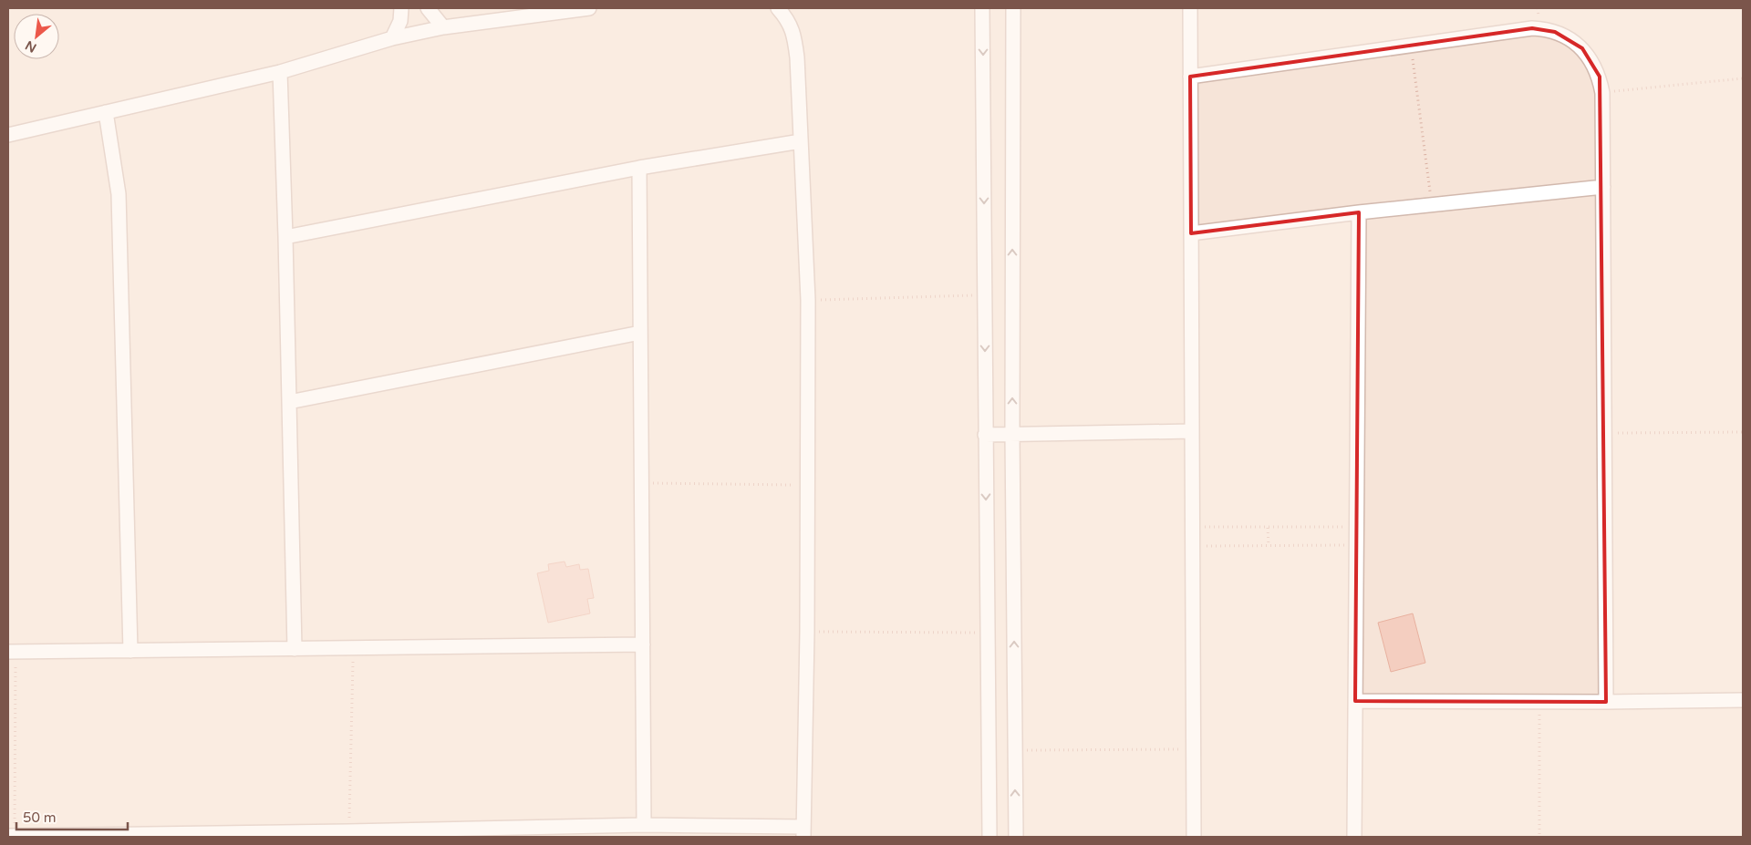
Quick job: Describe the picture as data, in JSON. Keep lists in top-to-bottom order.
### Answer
{
  "scale_bar": "50 m",
  "north": "bottom left"
}
